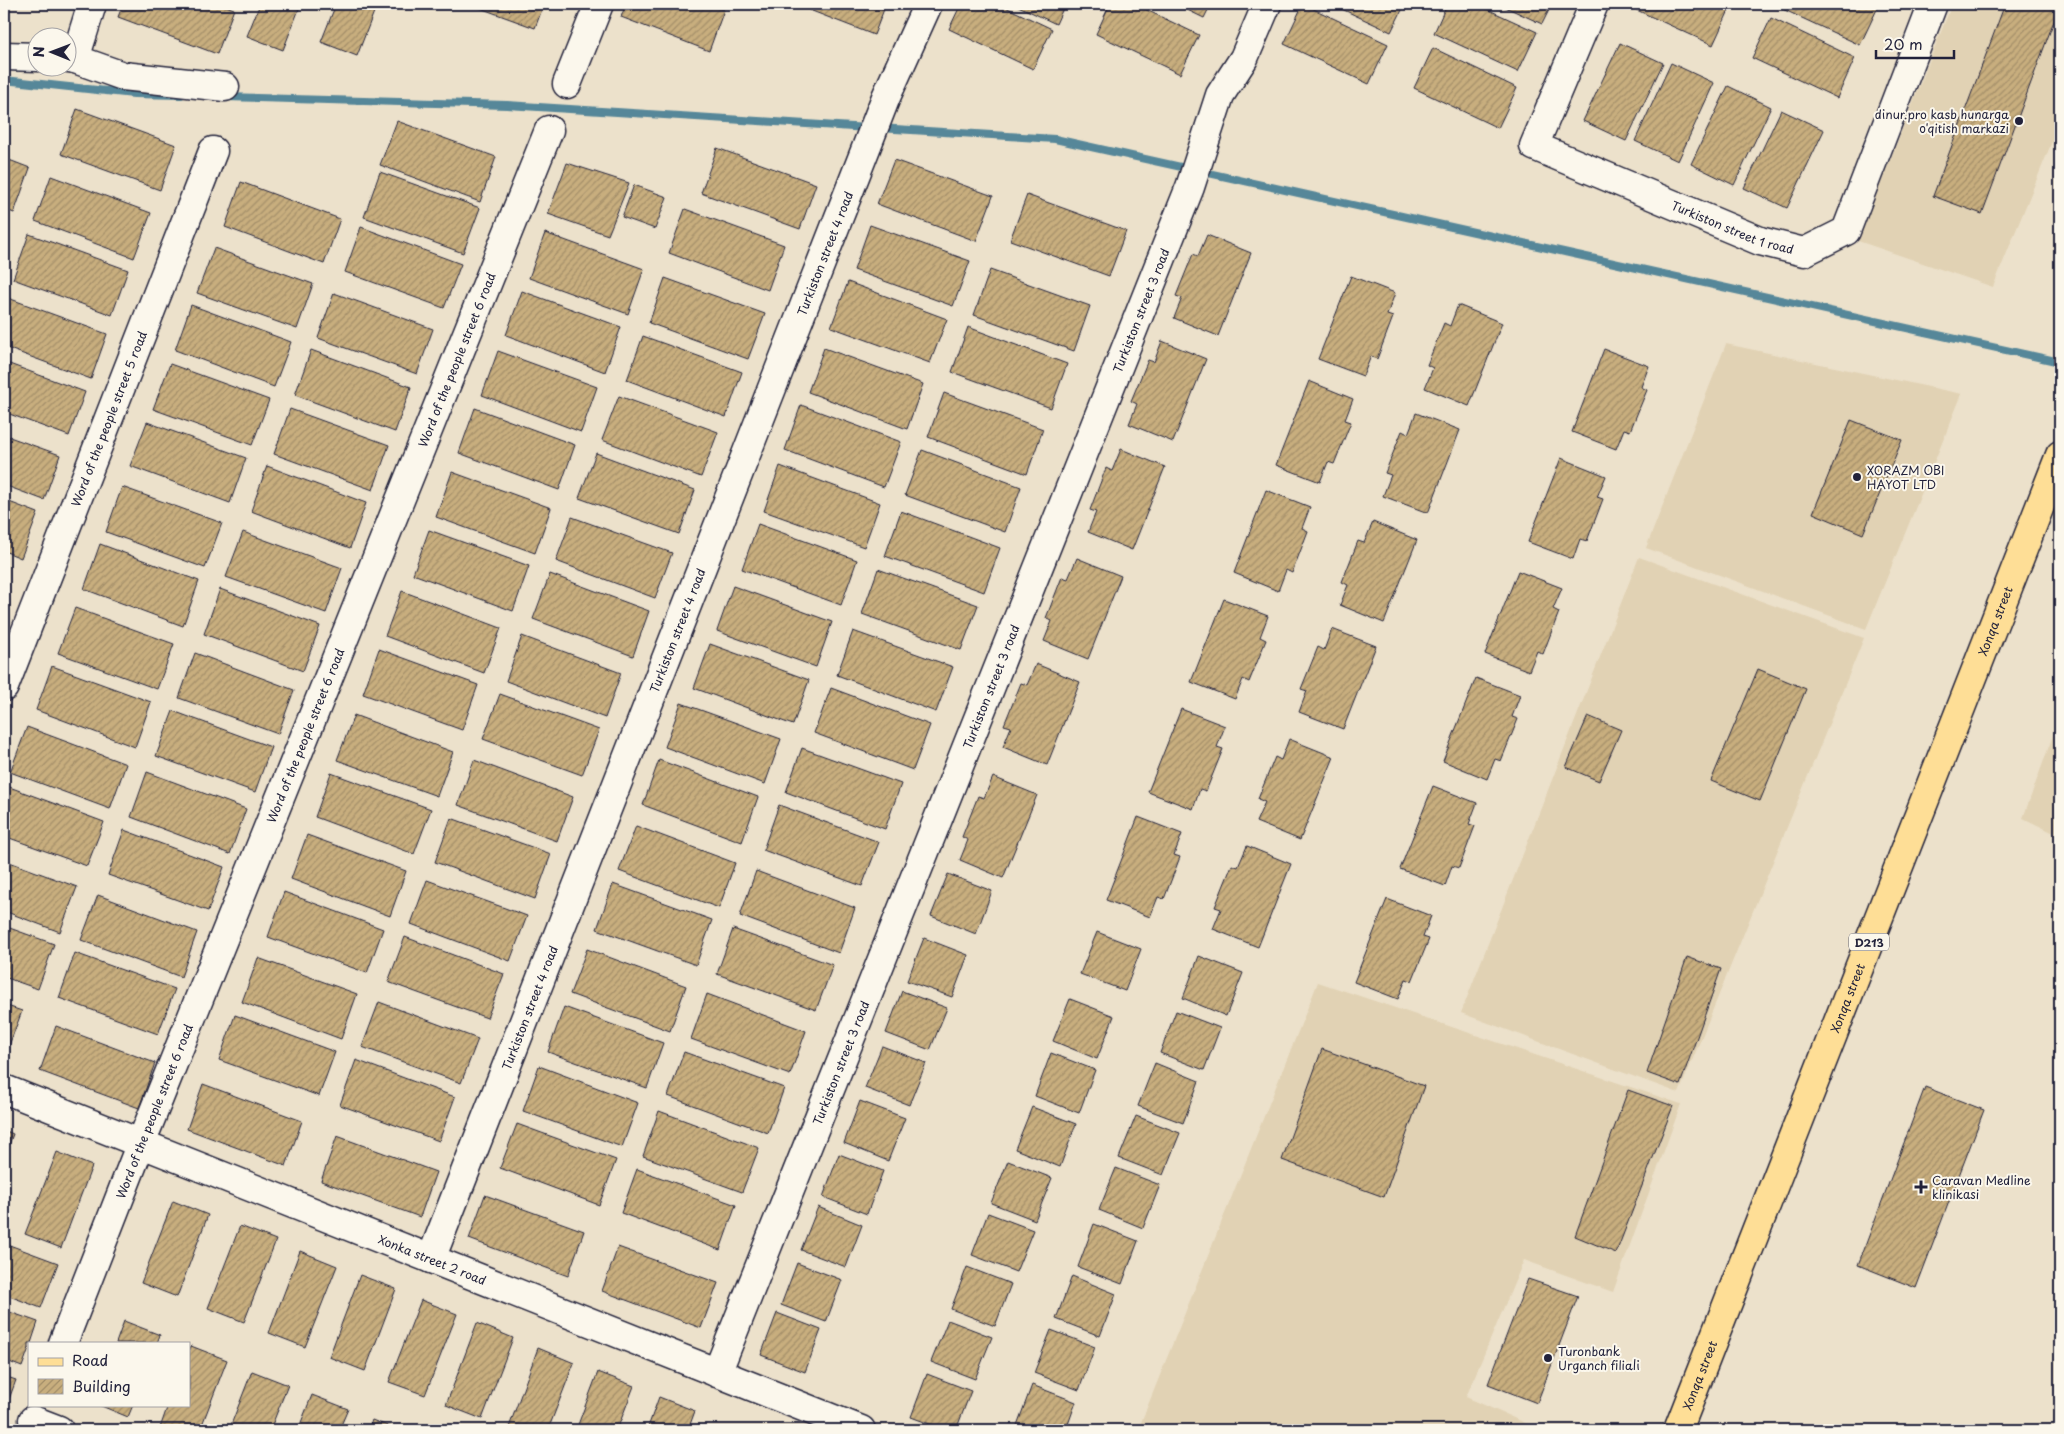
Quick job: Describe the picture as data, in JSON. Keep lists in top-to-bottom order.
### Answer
{
  "streets": {
    "main road": ["Xonqa street", "D213"],
    "street": [
      "Turkiston street 1 road",
      "Turkiston street 4 road",
      "Turkiston street 3 road",
      "Word of the people street 6 road",
      "Word of the people street 5 road",
      "Xonka street 2 road"
    ]
  },
  "crossings": [
    ["Turkiston street 4 road", "Xonka street 2 road"],
    ["Turkiston street 3 road", "Xonka street 2 road"],
    ["Word of the people street 6 road", "Xonka street 2 road"]
  ],
  "places": {
    "other": ["dinur.pro kasb hunarga o'qitish markazi", "XORAZM OBI HAYOT LTD", "Turonbank Urganch filiali"],
    "health": ["Caravan Medline klinikasi"]
  },
  "legend": ["Road", "Building"],
  "scale_bar": "20 m",
  "north": "left"
}
